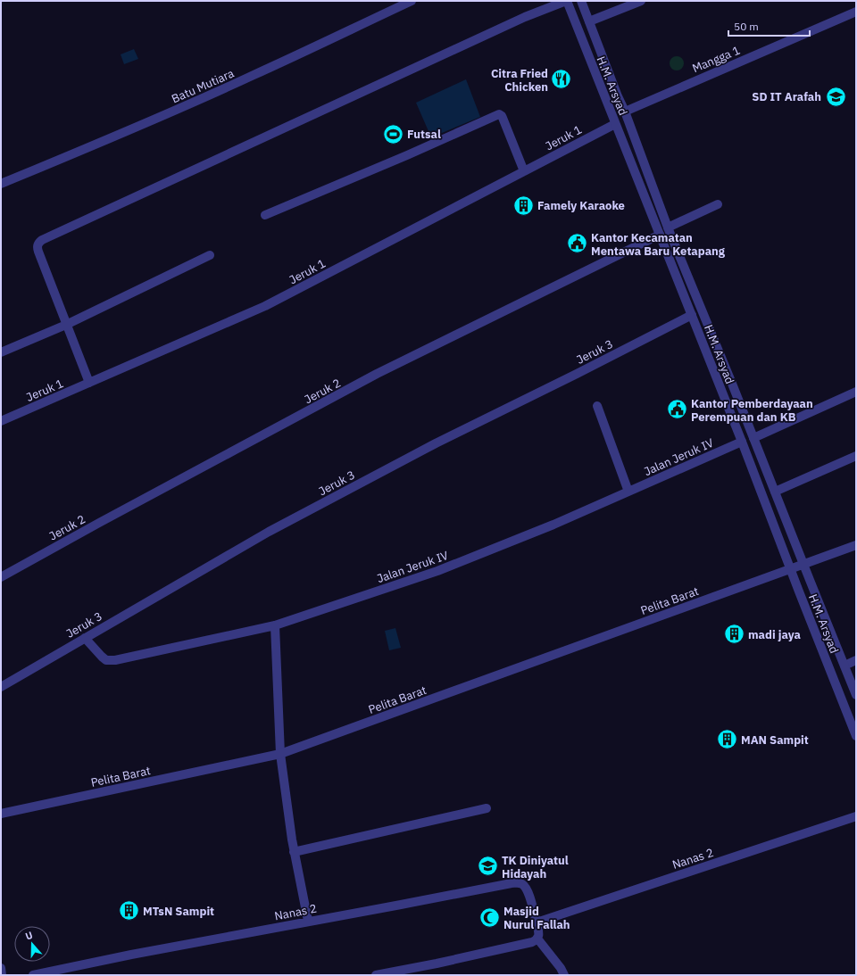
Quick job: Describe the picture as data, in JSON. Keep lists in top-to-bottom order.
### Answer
{
  "streets": {
    "street": [
      "Mangga 1",
      "Batu Mutiara",
      "H.M. Arsyad",
      "Jeruk 1",
      "Jeruk 3",
      "Jeruk 2",
      "Jalan Jeruk IV",
      "Pelita Barat",
      "Nanas 2"
    ]
  },
  "crossings": [
    ["Mangga 1", "H.M. Arsyad"],
    ["H.M. Arsyad", "Jeruk 1"],
    ["H.M. Arsyad", "Jeruk 3"],
    ["H.M. Arsyad", "Jeruk 2"],
    ["H.M. Arsyad", "Jalan Jeruk IV"],
    ["H.M. Arsyad", "Pelita Barat"],
    ["Jeruk 3", "Jalan Jeruk IV"]
  ],
  "places": {
    "restaurant": ["Citra Fried Chicken"],
    "school or university": ["SD IT Arafah", "TK Diniyatul Hidayah"],
    "sports": ["Futsal"],
    "building": [
      "Famely Karaoke",
      "madi jaya",
      "MAN Sampit",
      "MTsN Sampit"
    ],
    "public building": ["Kantor Kecamatan Mentawa Baru Ketapang", "Kantor Pemberdayaan Perempuan dan KB"],
    "mosque": ["Masjid Nurul Fallah"]
  },
  "scale_bar": "50 m",
  "north": "top"
}
